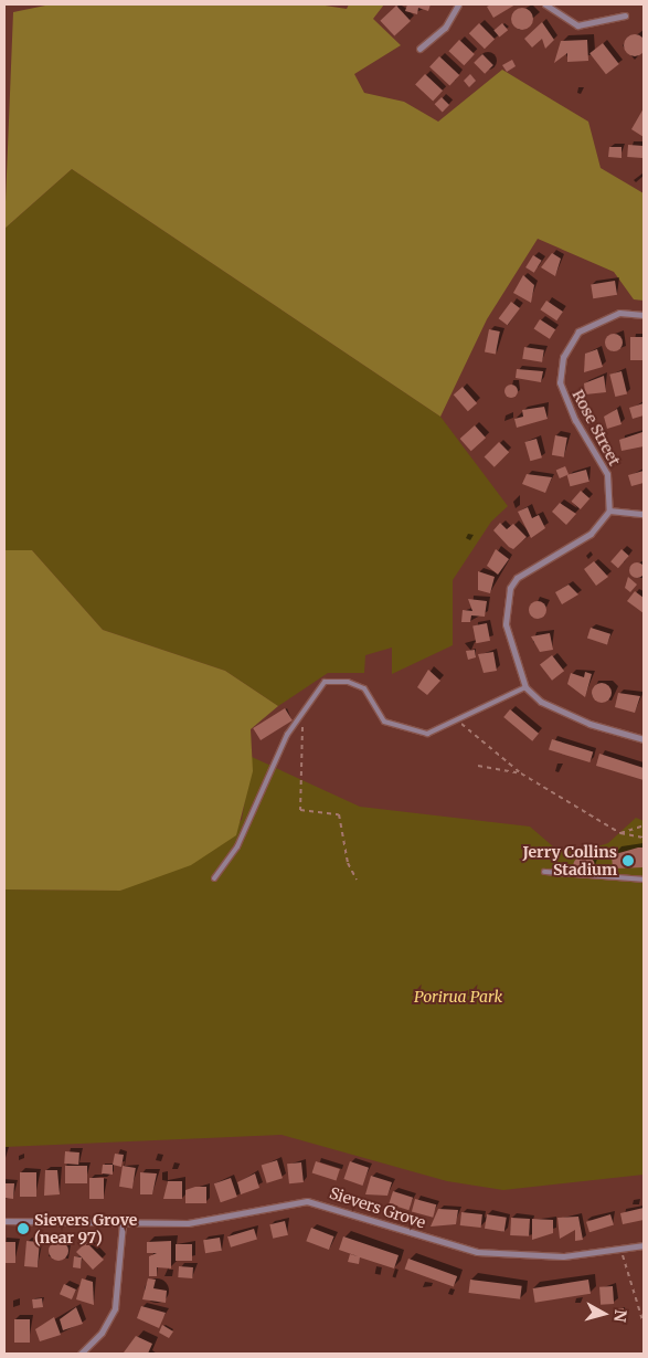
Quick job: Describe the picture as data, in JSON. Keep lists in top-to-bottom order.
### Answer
{
  "streets": {
    "street": ["Rose Street", "Sievers Grove"]
  },
  "parks": ["Porirua Park"],
  "places": ["Jerry Collins Stadium", "Sievers Grove (near 97)"],
  "north": "right"
}
